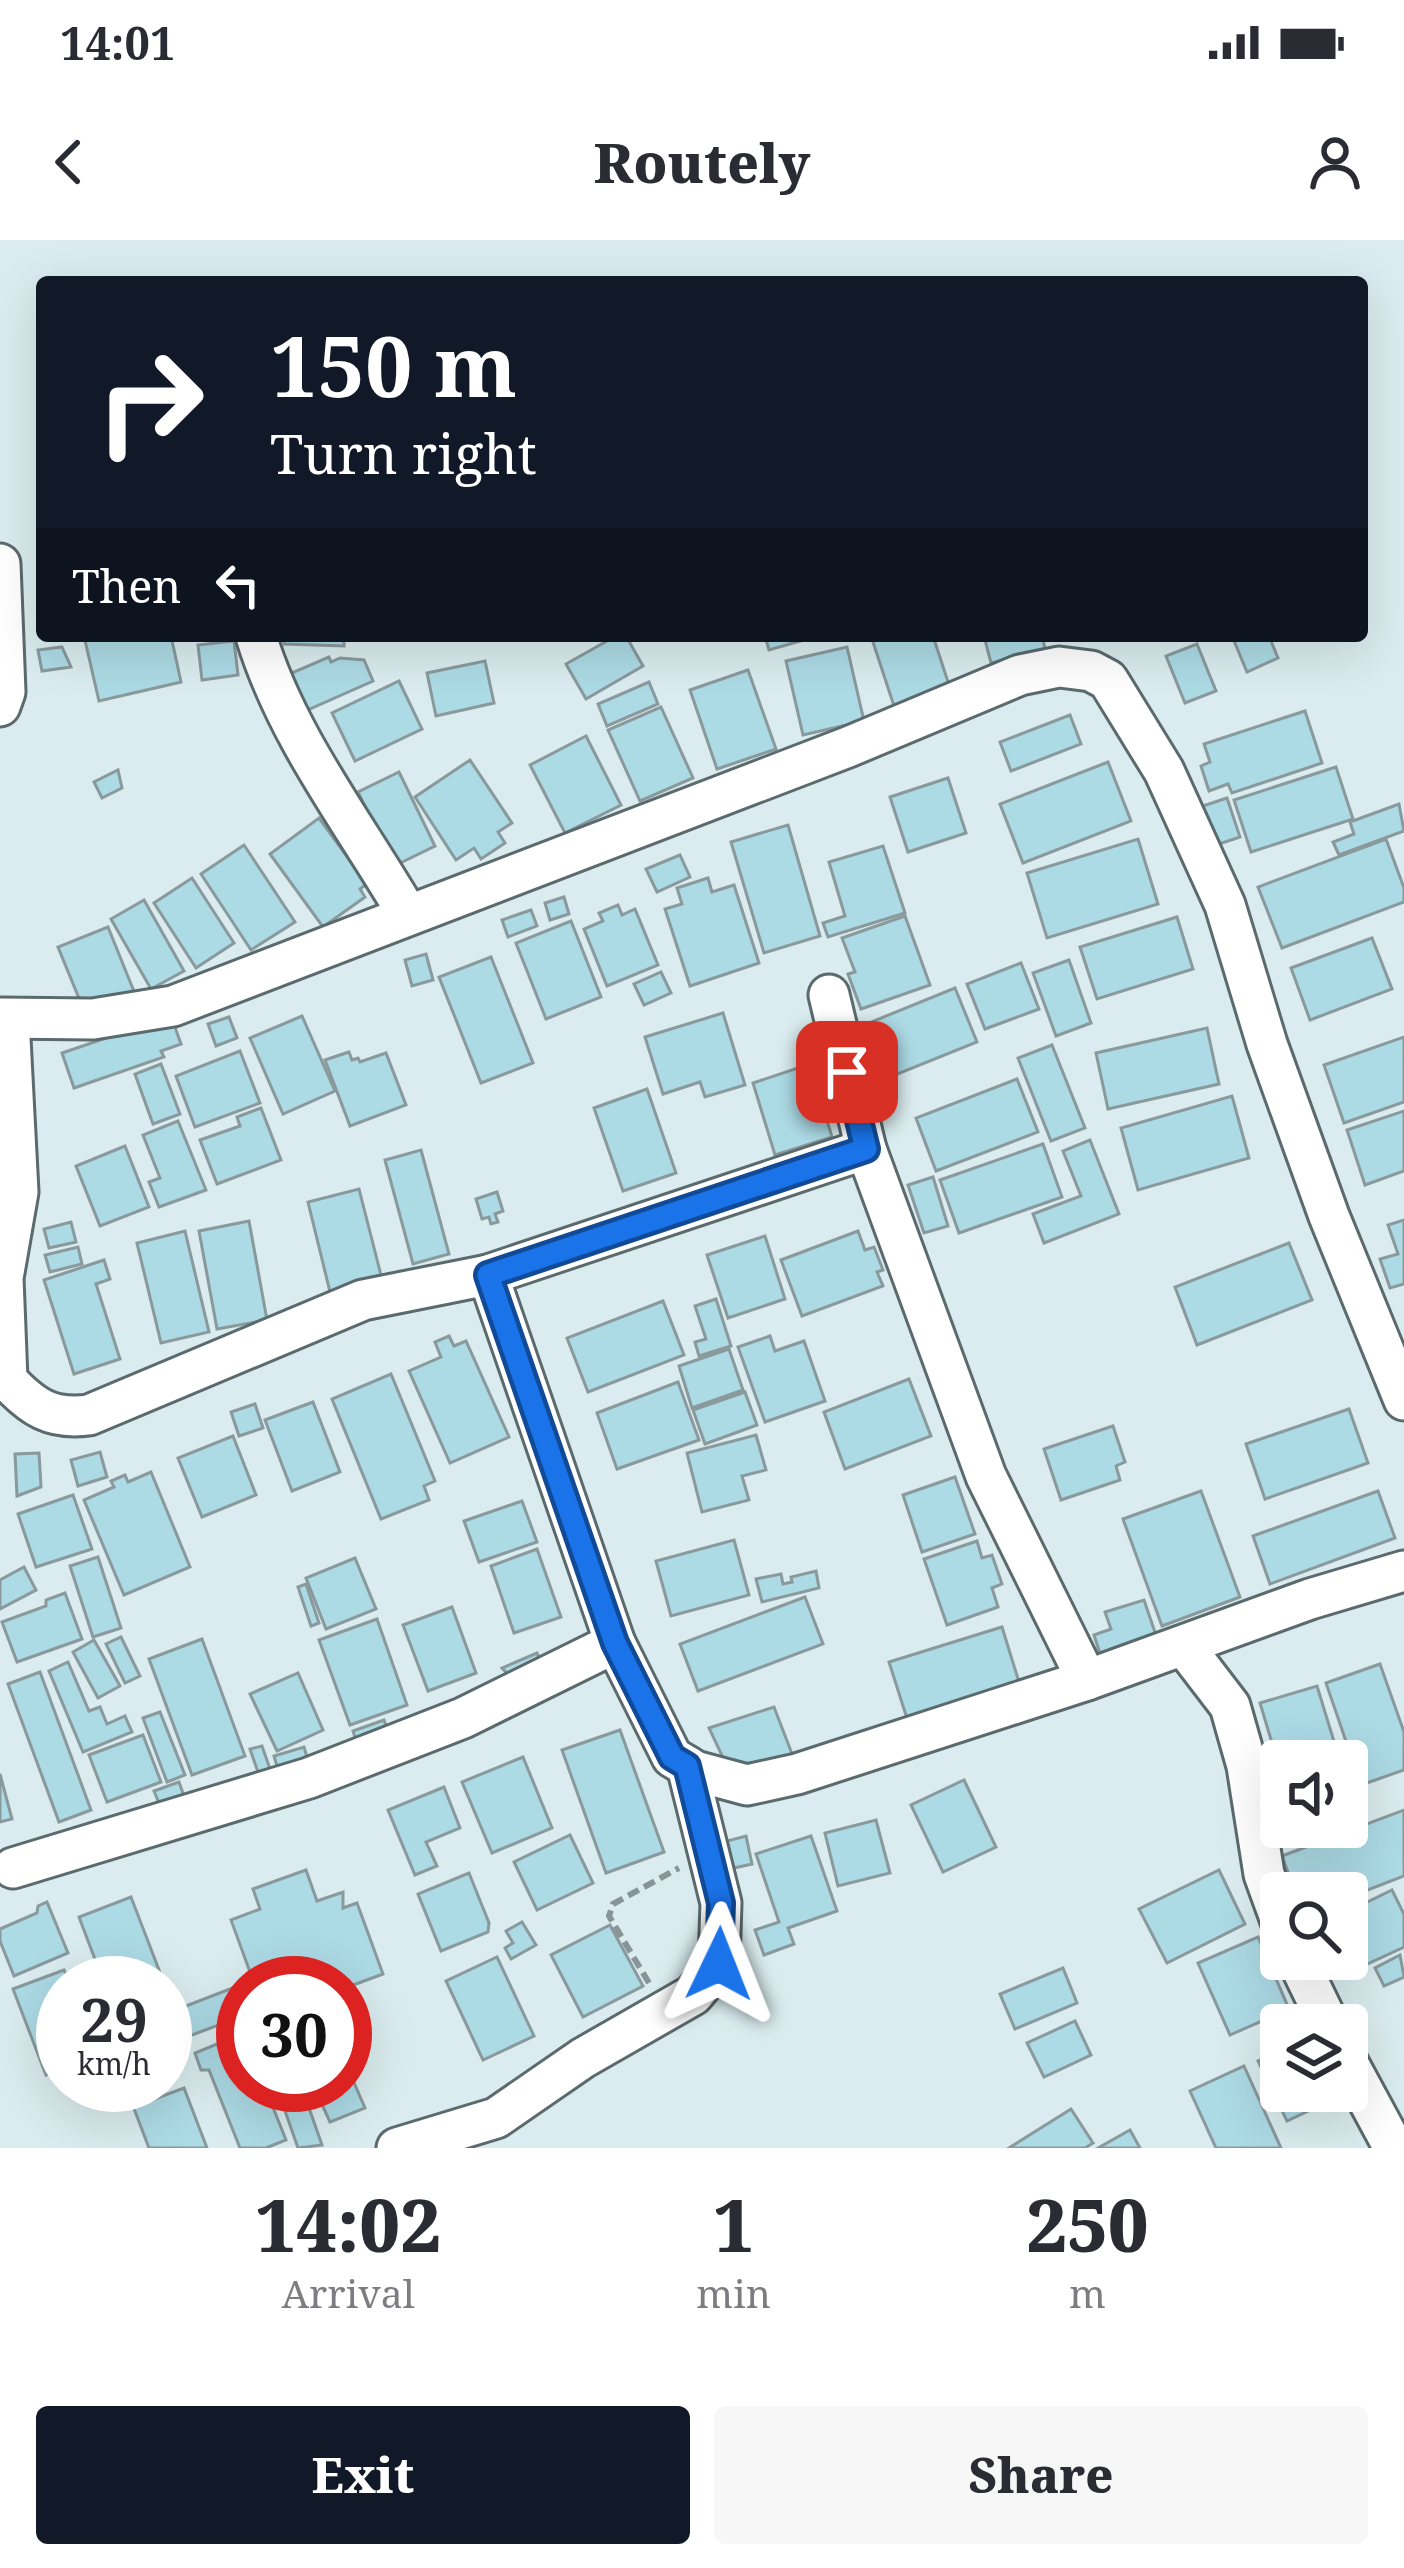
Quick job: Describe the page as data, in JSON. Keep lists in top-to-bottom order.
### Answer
{
  "page": {
    "status": "14:01",
    "header": "Routely",
    "turn": ["150 m", "Turn right"],
    "then": "Then",
    "speed": "29 km/h",
    "limit": "30",
    "eta": [
      "14:02",
      "Arrival",
      "1",
      "min",
      "250",
      "m"
    ],
    "buttons": ["Exit", "Share"]
  }
}
